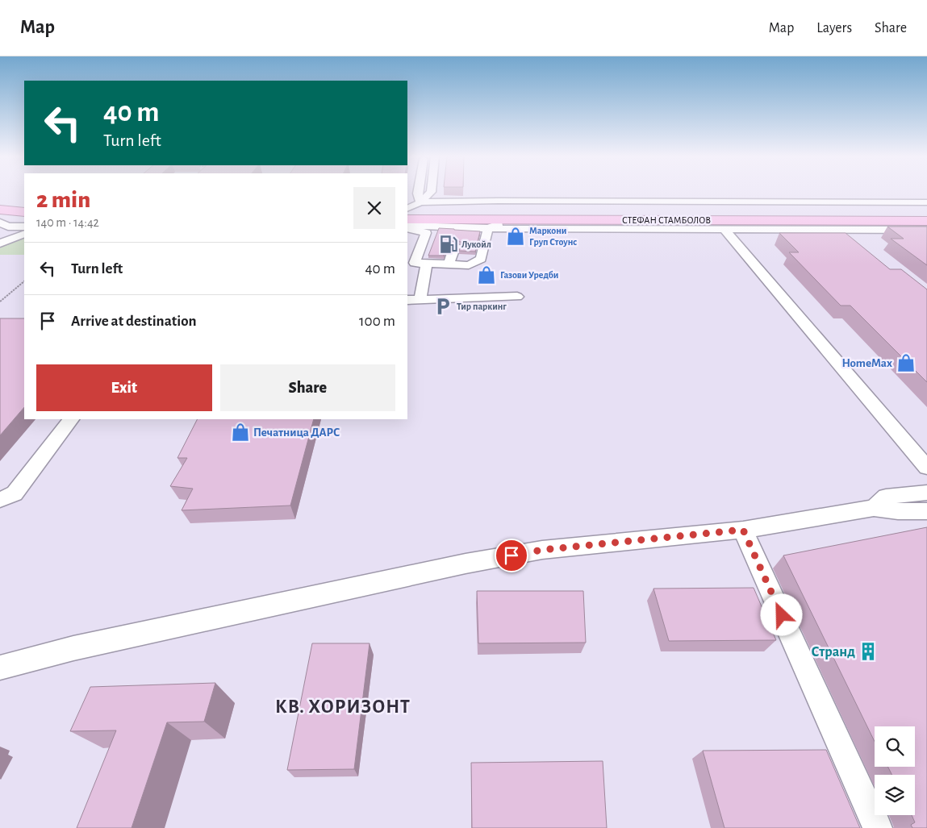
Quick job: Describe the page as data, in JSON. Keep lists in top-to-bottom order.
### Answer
{
  "streets": {
    "highway": ["СТЕФАН СТАМБОЛОВ"]
  },
  "districts": ["КВ. ХОРИЗОНТ"],
  "places": {
    "shop": [
      "Маркони Груп Стоунс",
      "Газови Уредби",
      "HomeMax",
      "Печатница ДАРС"
    ],
    "fuel station": ["Лукойл"],
    "parking": ["Тир паркинг"],
    "building": ["Странд"]
  },
  "page": {
    "header": "Map",
    "nav": ["Map", "Layers", "Share"],
    "turn": ["40 m", "Turn left"],
    "heading": ["2 min", "140 m · 14:42"],
    "list": [
      {
        "name": "Turn left",
        "value": "40 m"
      },
      {
        "name": "Arrive at destination",
        "value": "100 m"
      }
    ],
    "buttons": ["Exit", "Share"]
  }
}
